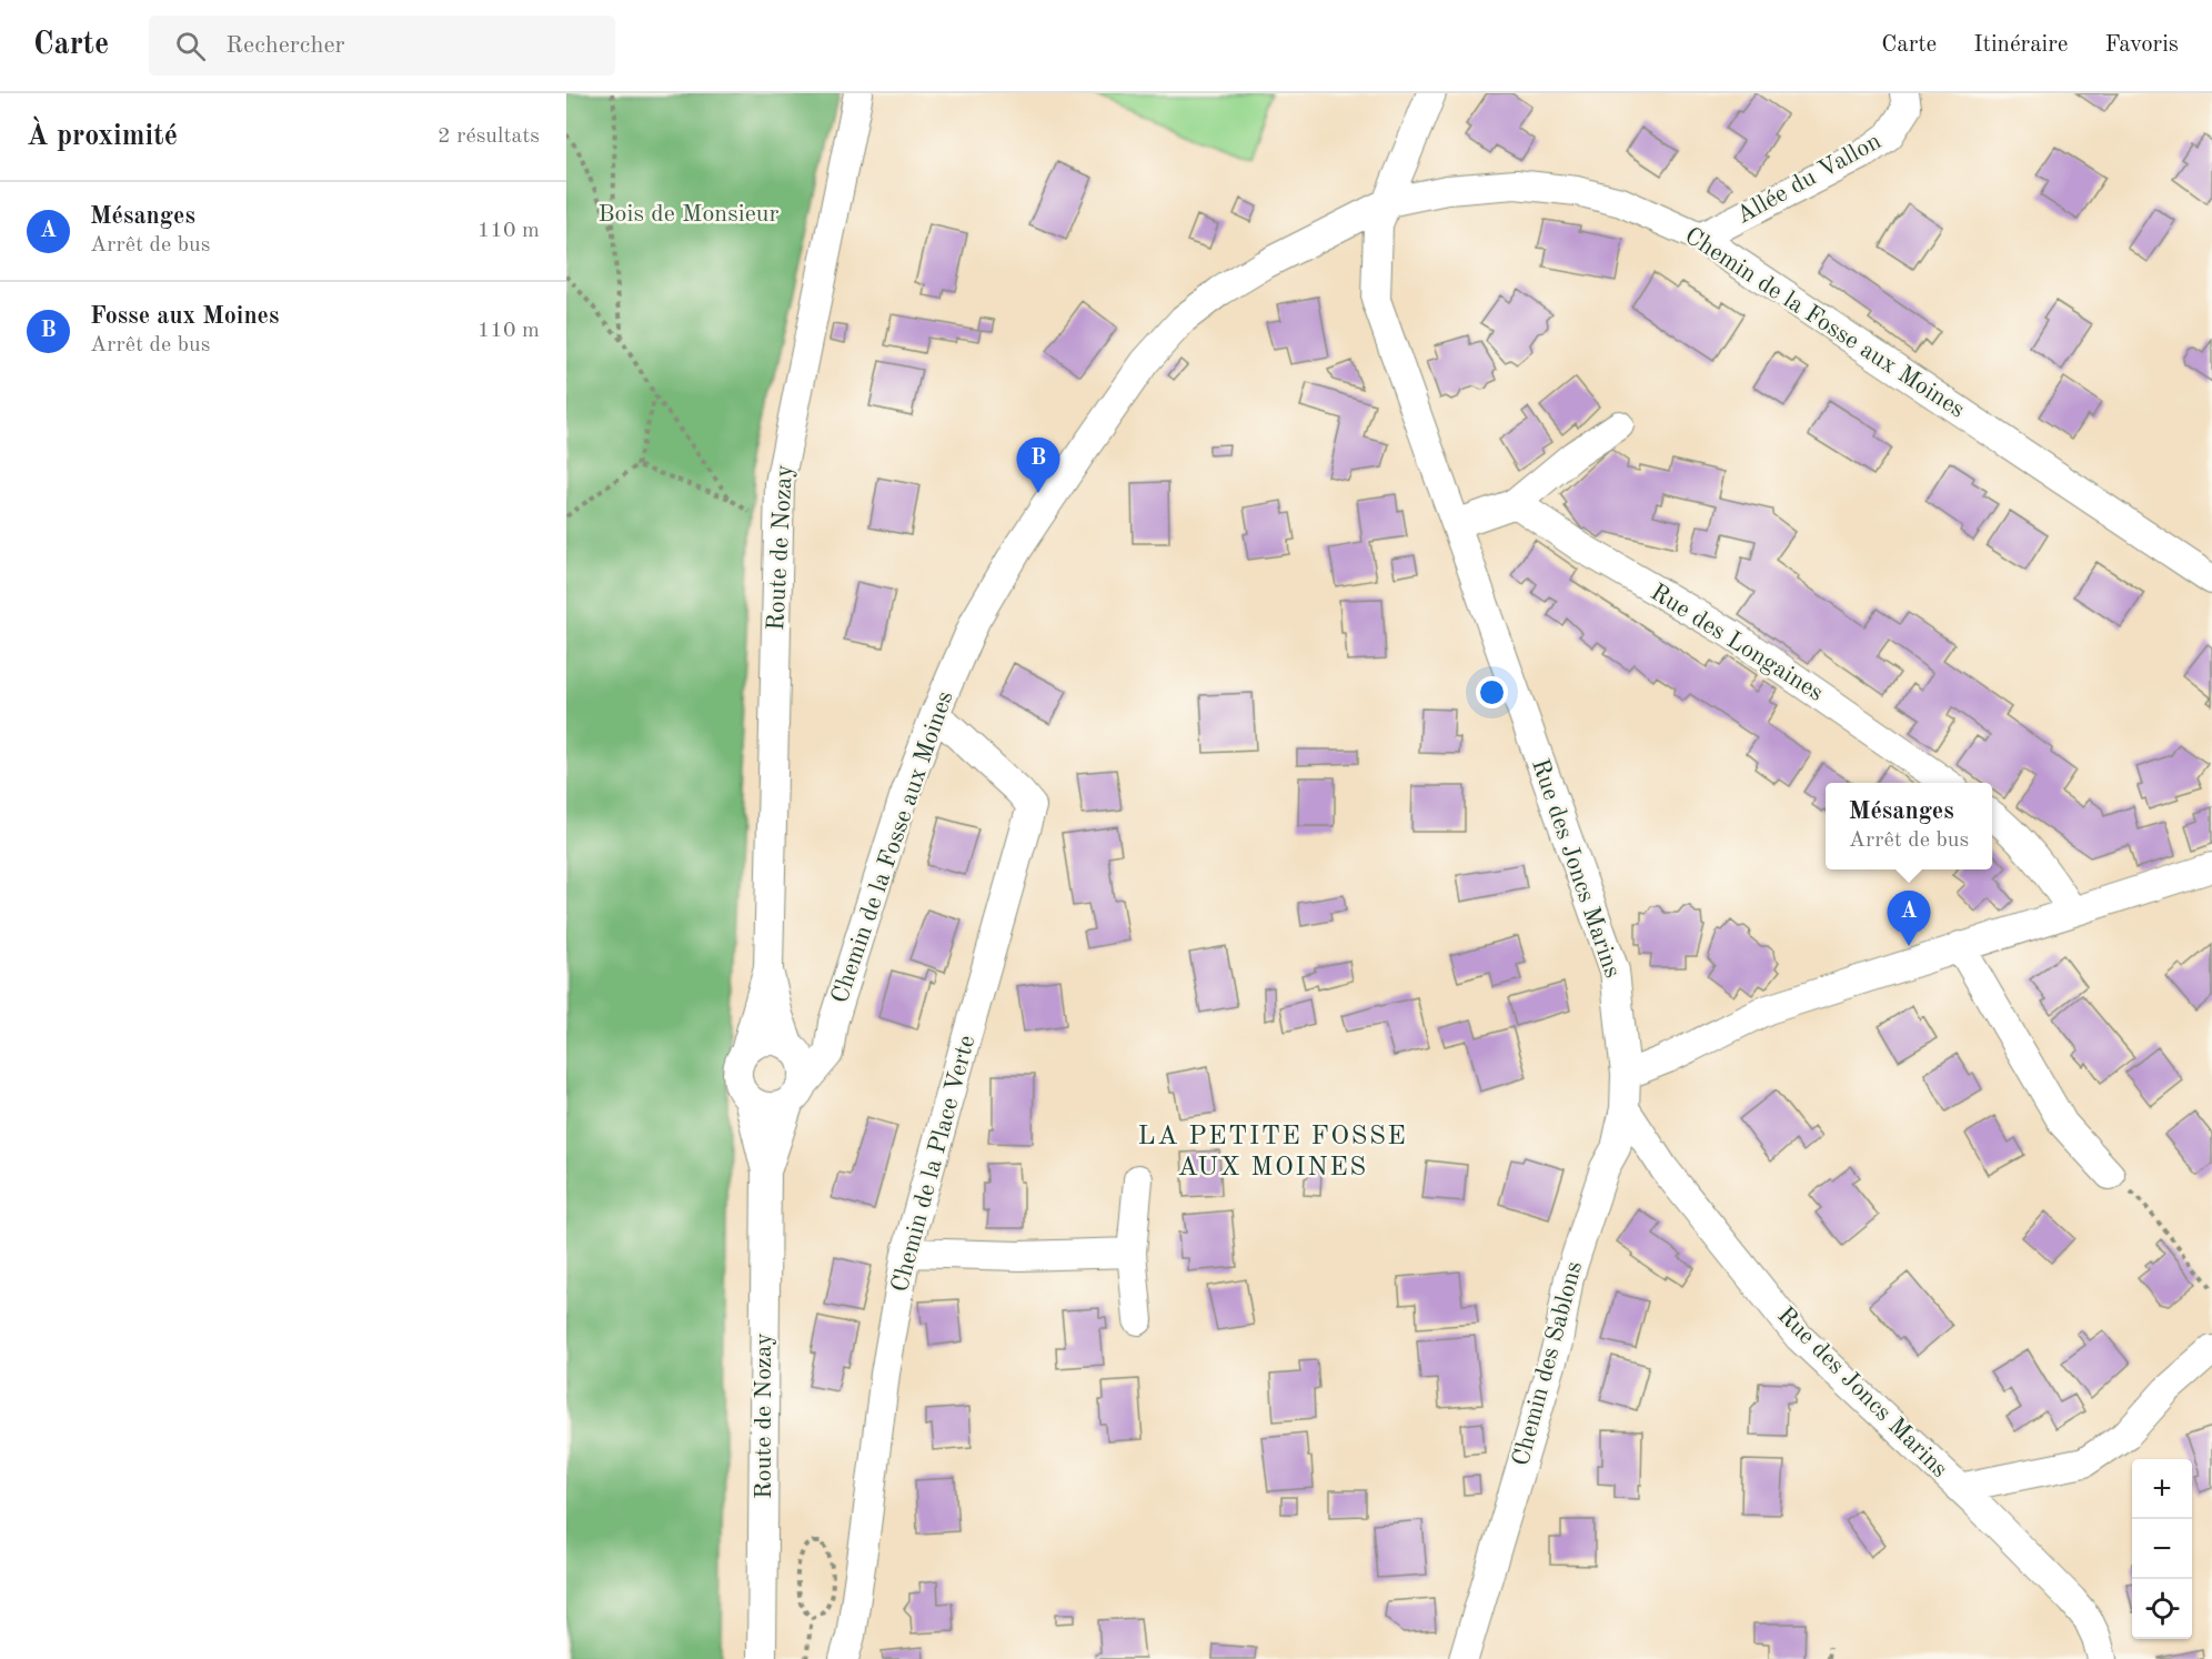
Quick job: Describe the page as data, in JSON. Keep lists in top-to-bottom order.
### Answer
{
  "streets": {
    "street": [
      "Allée du Vallon",
      "Chemin de la Fosse aux Moines",
      "Route de Nozay",
      "Rue des Longaines",
      "Rue des Joncs Marins",
      "Chemin de la Place Verte",
      "Chemin des Sablons"
    ]
  },
  "crossings": [
    ["Allée du Vallon", "Chemin de la Fosse aux Moines"],
    ["Chemin de la Fosse aux Moines", "Route de Nozay"],
    ["Chemin de la Fosse aux Moines", "Rue des Joncs Marins"],
    ["Chemin de la Fosse aux Moines", "Chemin de la Place Verte"],
    ["Rue des Joncs Marins", "Chemin des Sablons"]
  ],
  "districts": ["LA PETITE FOSSE AUX MOINES"],
  "parks": ["Bois de Monsieur"],
  "page": {
    "header": "Carte",
    "search": "Rechercher",
    "nav": ["Carte", "Itinéraire", "Favoris"],
    "heading": ["À proximité", "2 résultats"],
    "list": [
      {
        "mark": "A",
        "name": "Mésanges",
        "note": "Arrêt de bus",
        "value": "110 m"
      },
      {
        "mark": "B",
        "name": "Fosse aux Moines",
        "note": "Arrêt de bus",
        "value": "110 m"
      }
    ],
    "pins": ["B", "A"],
    "popup": ["Mésanges", "Arrêt de bus"],
    "map_buttons": ["+", "−"]
  }
}
